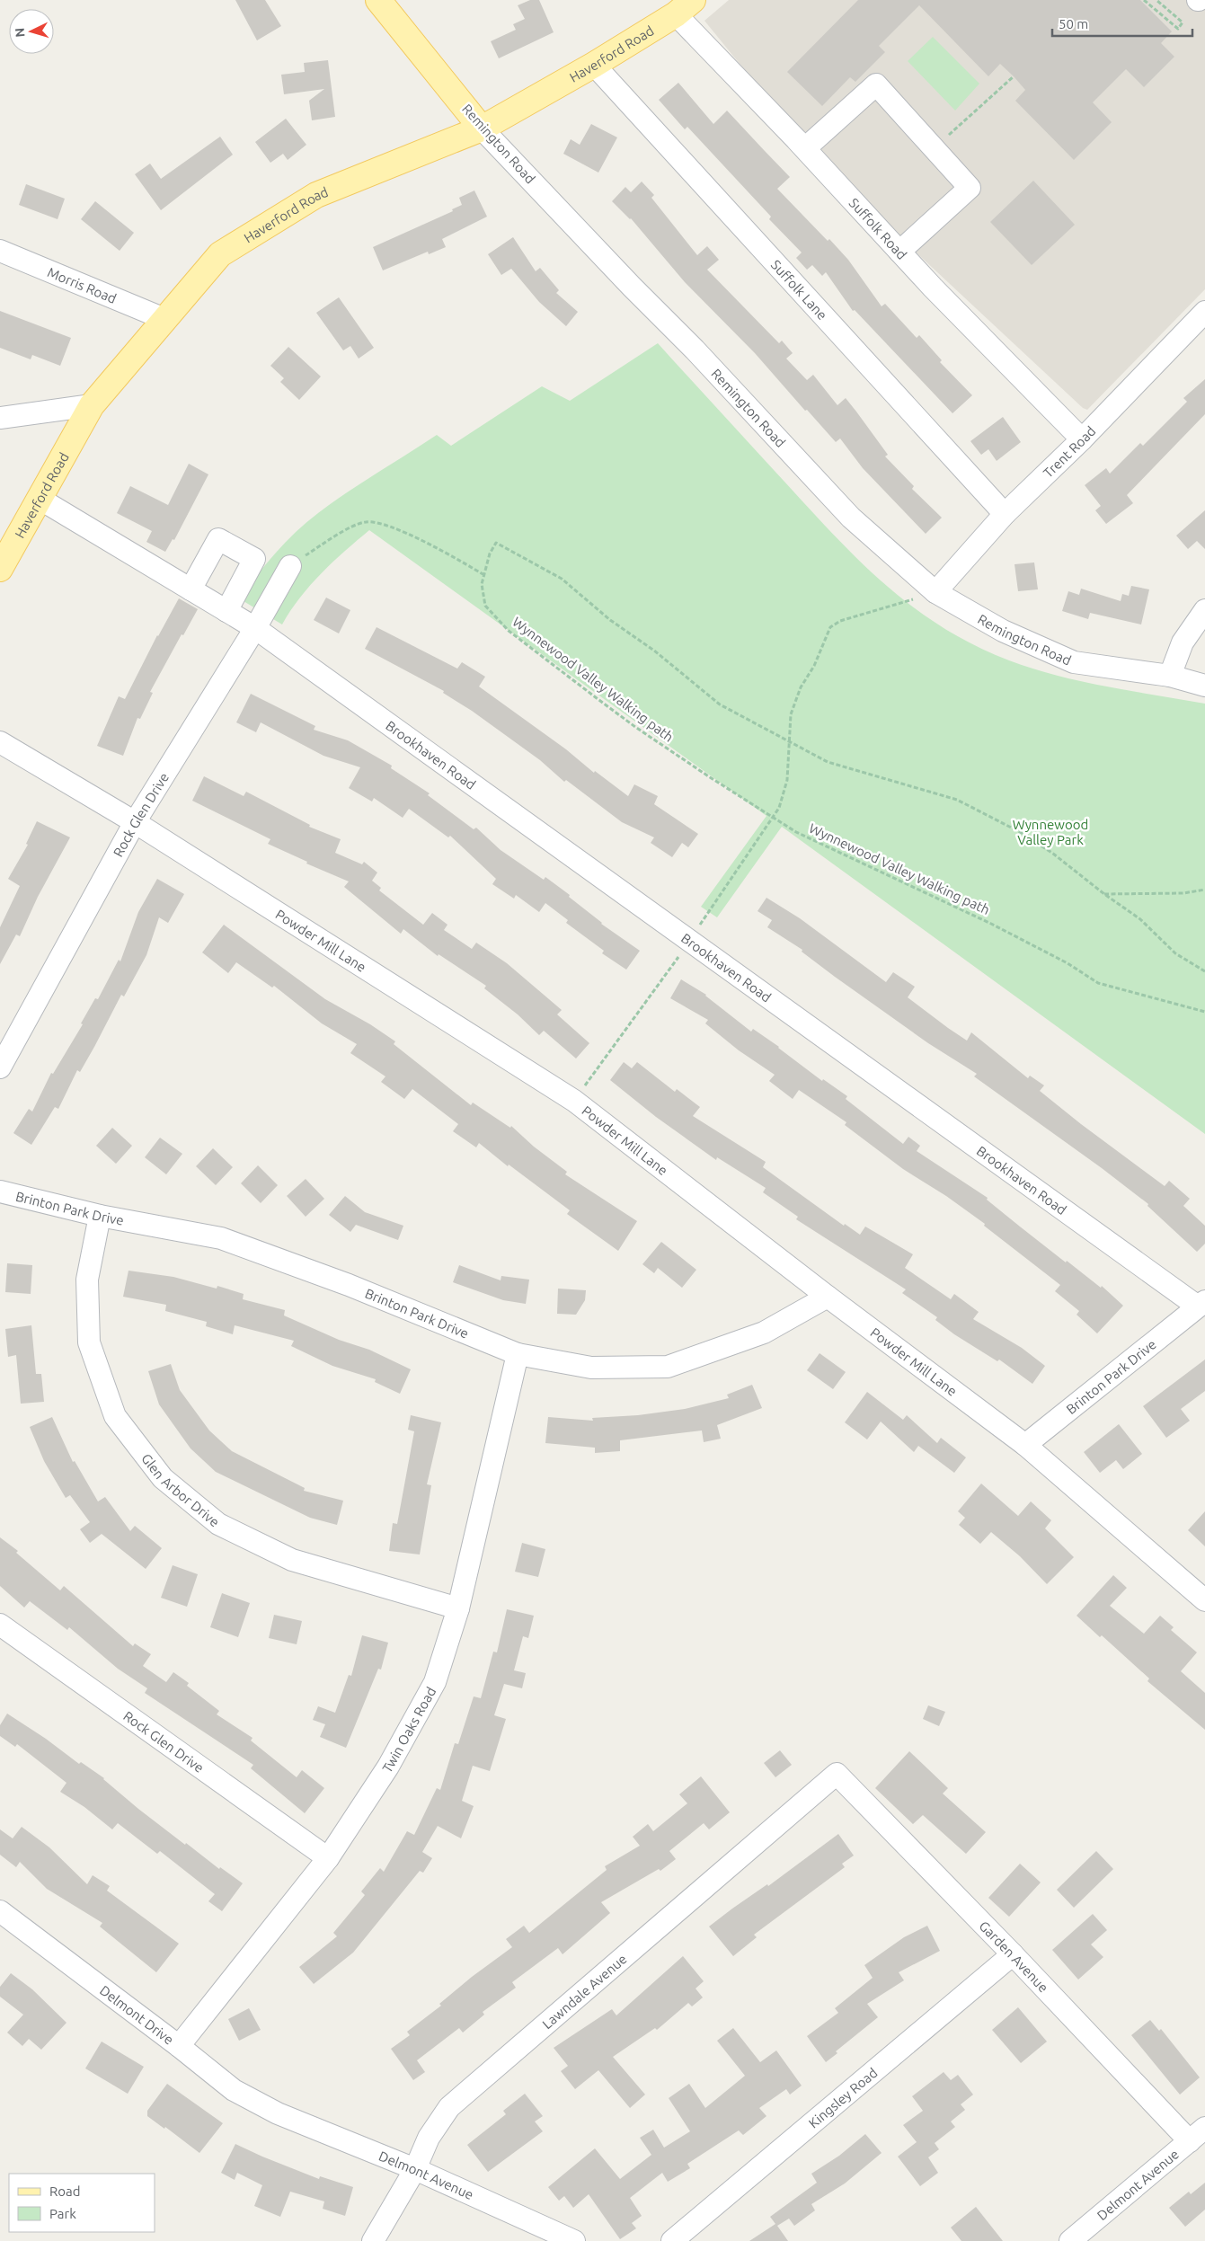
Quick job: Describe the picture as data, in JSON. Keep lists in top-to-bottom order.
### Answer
{
  "streets": {
    "main road": ["Haverford Road", "Remington Road"],
    "street": [
      "Suffolk Road",
      "Morris Road",
      "Suffolk Lane",
      "Trent Road",
      "Brookhaven Road",
      "Rock Glen Drive",
      "Powder Mill Lane",
      "Brinton Park Drive",
      "Glen Arbor Drive",
      "Twin Oaks Road",
      "Garden Avenue",
      "Lawndale Avenue",
      "Delmont Drive",
      "Kingsley Road",
      "Delmont Avenue"
    ],
    "path": ["Wynnewood Valley Walking path"]
  },
  "crossings": [
    ["Haverford Road", "Remington Road"],
    ["Haverford Road", "Suffolk Road"],
    ["Haverford Road", "Morris Road"],
    ["Haverford Road", "Suffolk Lane"],
    ["Haverford Road", "Brookhaven Road"],
    ["Remington Road", "Trent Road"],
    ["Suffolk Road", "Trent Road"],
    ["Suffolk Lane", "Trent Road"],
    ["Brookhaven Road", "Rock Glen Drive"],
    ["Brookhaven Road", "Brinton Park Drive"],
    ["Rock Glen Drive", "Powder Mill Lane"],
    ["Rock Glen Drive", "Twin Oaks Road"],
    ["Powder Mill Lane", "Brinton Park Drive"],
    ["Brinton Park Drive", "Glen Arbor Drive"],
    ["Brinton Park Drive", "Twin Oaks Road"],
    ["Glen Arbor Drive", "Twin Oaks Road"],
    ["Twin Oaks Road", "Delmont Drive"],
    ["Garden Avenue", "Lawndale Avenue"],
    ["Garden Avenue", "Kingsley Road"],
    ["Garden Avenue", "Delmont Avenue"],
    ["Lawndale Avenue", "Delmont Avenue"],
    ["Delmont Drive", "Delmont Avenue"]
  ],
  "parks": ["Wynnewood Valley Park"],
  "legend": ["Road", "Park"],
  "scale_bar": "50 m",
  "north": "left"
}
